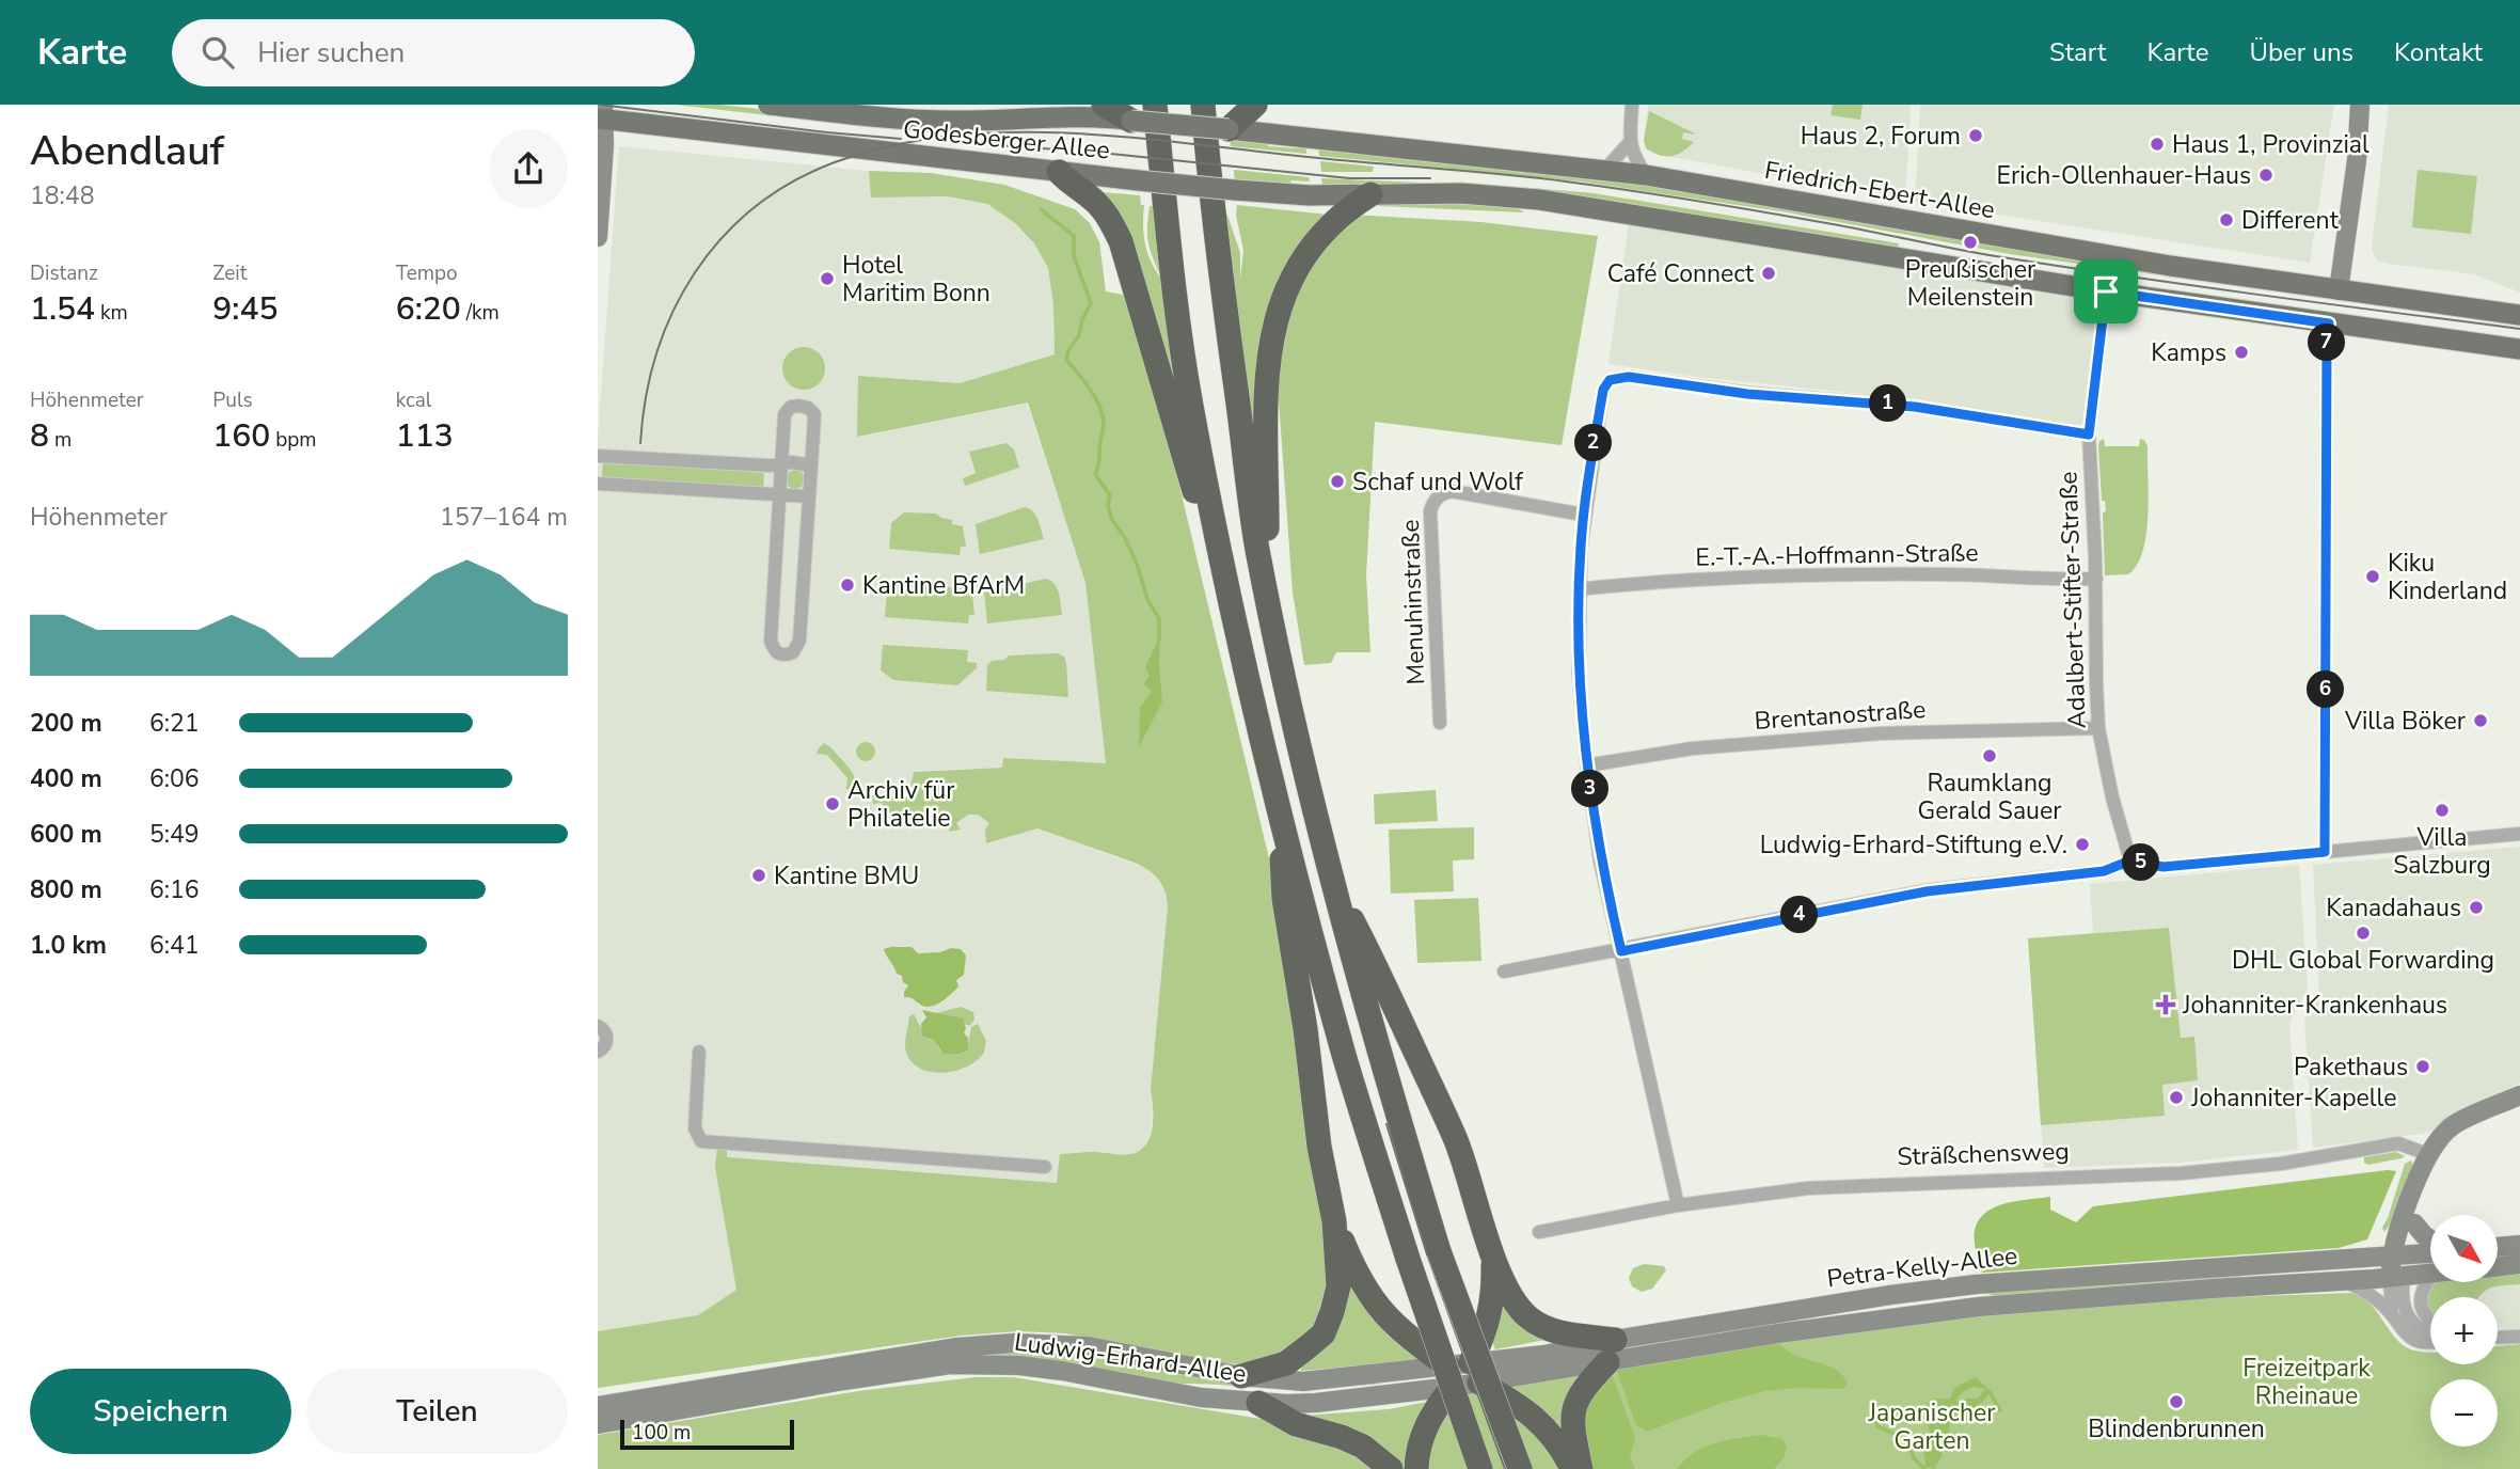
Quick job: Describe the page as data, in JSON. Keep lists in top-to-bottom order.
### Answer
{
  "streets": {
    "main road": [
      "Godesberger Allee",
      "Friedrich-Ebert-Allee",
      "Petra-Kelly-Allee",
      "Ludwig-Erhard-Allee"
    ],
    "street": [
      "E.-T.-A.-Hoffmann-Straße",
      "Adalbert-Stifter-Straße",
      "Menuhinstraße",
      "Brentanostraße",
      "Sträßchensweg"
    ]
  },
  "crossings": [
    ["Godesberger Allee", "Friedrich-Ebert-Allee"],
    ["E.-T.-A.-Hoffmann-Straße", "Adalbert-Stifter-Straße"],
    ["Adalbert-Stifter-Straße", "Brentanostraße"],
    ["Petra-Kelly-Allee", "Ludwig-Erhard-Allee"]
  ],
  "parks": ["Freizeitpark Rheinaue", "Japanischer Garten"],
  "places": {
    "other": [
      "Haus 2, Forum",
      "Haus 1, Provinzial",
      "Erich-Ollenhauer-Haus",
      "Different",
      "Preußischer Meilenstein",
      "Café Connect",
      "Hotel Maritim Bonn",
      "Kamps",
      "Schaf und Wolf",
      "Kiku Kinderland",
      "Kantine BfArM",
      "Villa Böker",
      "Raumklang Gerald Sauer",
      "Archiv für Philatelie",
      "Villa Salzburg",
      "Ludwig-Erhard-Stiftung e.V.",
      "Kantine BMU",
      "Kanadahaus",
      "DHL Global Forwarding",
      "Pakethaus",
      "Johanniter-Kapelle",
      "Blindenbrunnen"
    ],
    "health": ["Johanniter-Krankenhaus"]
  },
  "scale_bar": "100 m",
  "north": "bottom right",
  "page": {
    "header": "Karte",
    "search": "Hier suchen",
    "nav": [
      "Start",
      "Karte",
      "Über uns",
      "Kontakt"
    ],
    "heading": ["Abendlauf", "18:48"],
    "stats": [
      ["Distanz", "1.54 km"],
      ["Zeit", "9:45"],
      ["Tempo", "6:20 /km"],
      ["Höhenmeter", "8 m"],
      ["Puls", "160 bpm"],
      ["kcal", "113"]
    ],
    "pins": [
      "7",
      "1",
      "2",
      "6",
      "3",
      "5",
      "4"
    ],
    "chart": ["Höhenmeter", "157–164 m"],
    "list": [
      {
        "name": "200 m",
        "note": "6:21"
      },
      {
        "name": "400 m",
        "note": "6:06"
      },
      {
        "name": "600 m",
        "note": "5:49"
      },
      {
        "name": "800 m",
        "note": "6:16"
      },
      {
        "name": "1.0 km",
        "note": "6:41"
      }
    ],
    "map_buttons": ["+", "−"],
    "buttons": ["Speichern", "Teilen"],
    "scale": "100 m"
  }
}
